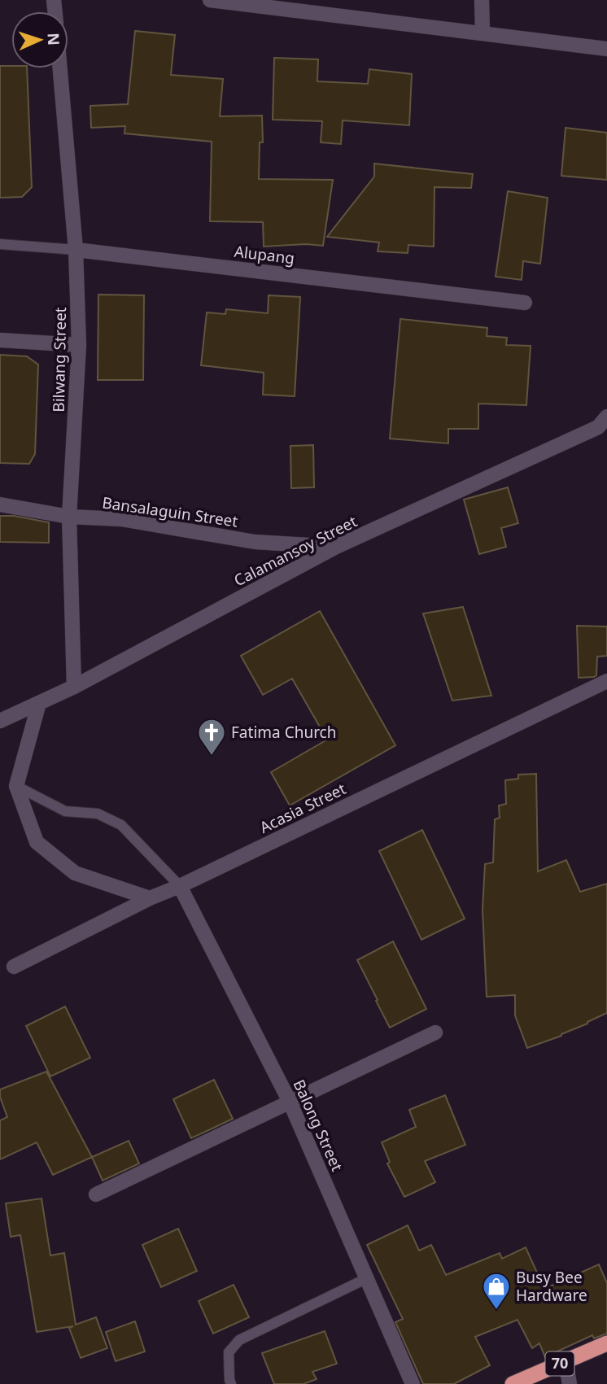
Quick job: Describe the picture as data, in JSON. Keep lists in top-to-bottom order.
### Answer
{
  "streets": {
    "highway": ["70"],
    "street": [
      "Alupang",
      "Bilwang Street",
      "Bansalaguin Street",
      "Calamansoy Street",
      "Acasia Street",
      "Balong Street"
    ]
  },
  "crossings": [
    ["Alupang", "Bilwang Street"],
    ["Bilwang Street", "Bansalaguin Street"],
    ["Bilwang Street", "Calamansoy Street"],
    ["Bansalaguin Street", "Calamansoy Street"],
    ["Acasia Street", "Balong Street"]
  ],
  "places": {
    "church": ["Fatima Church"],
    "shop": ["Busy Bee Hardware"]
  },
  "north": "right"
}
